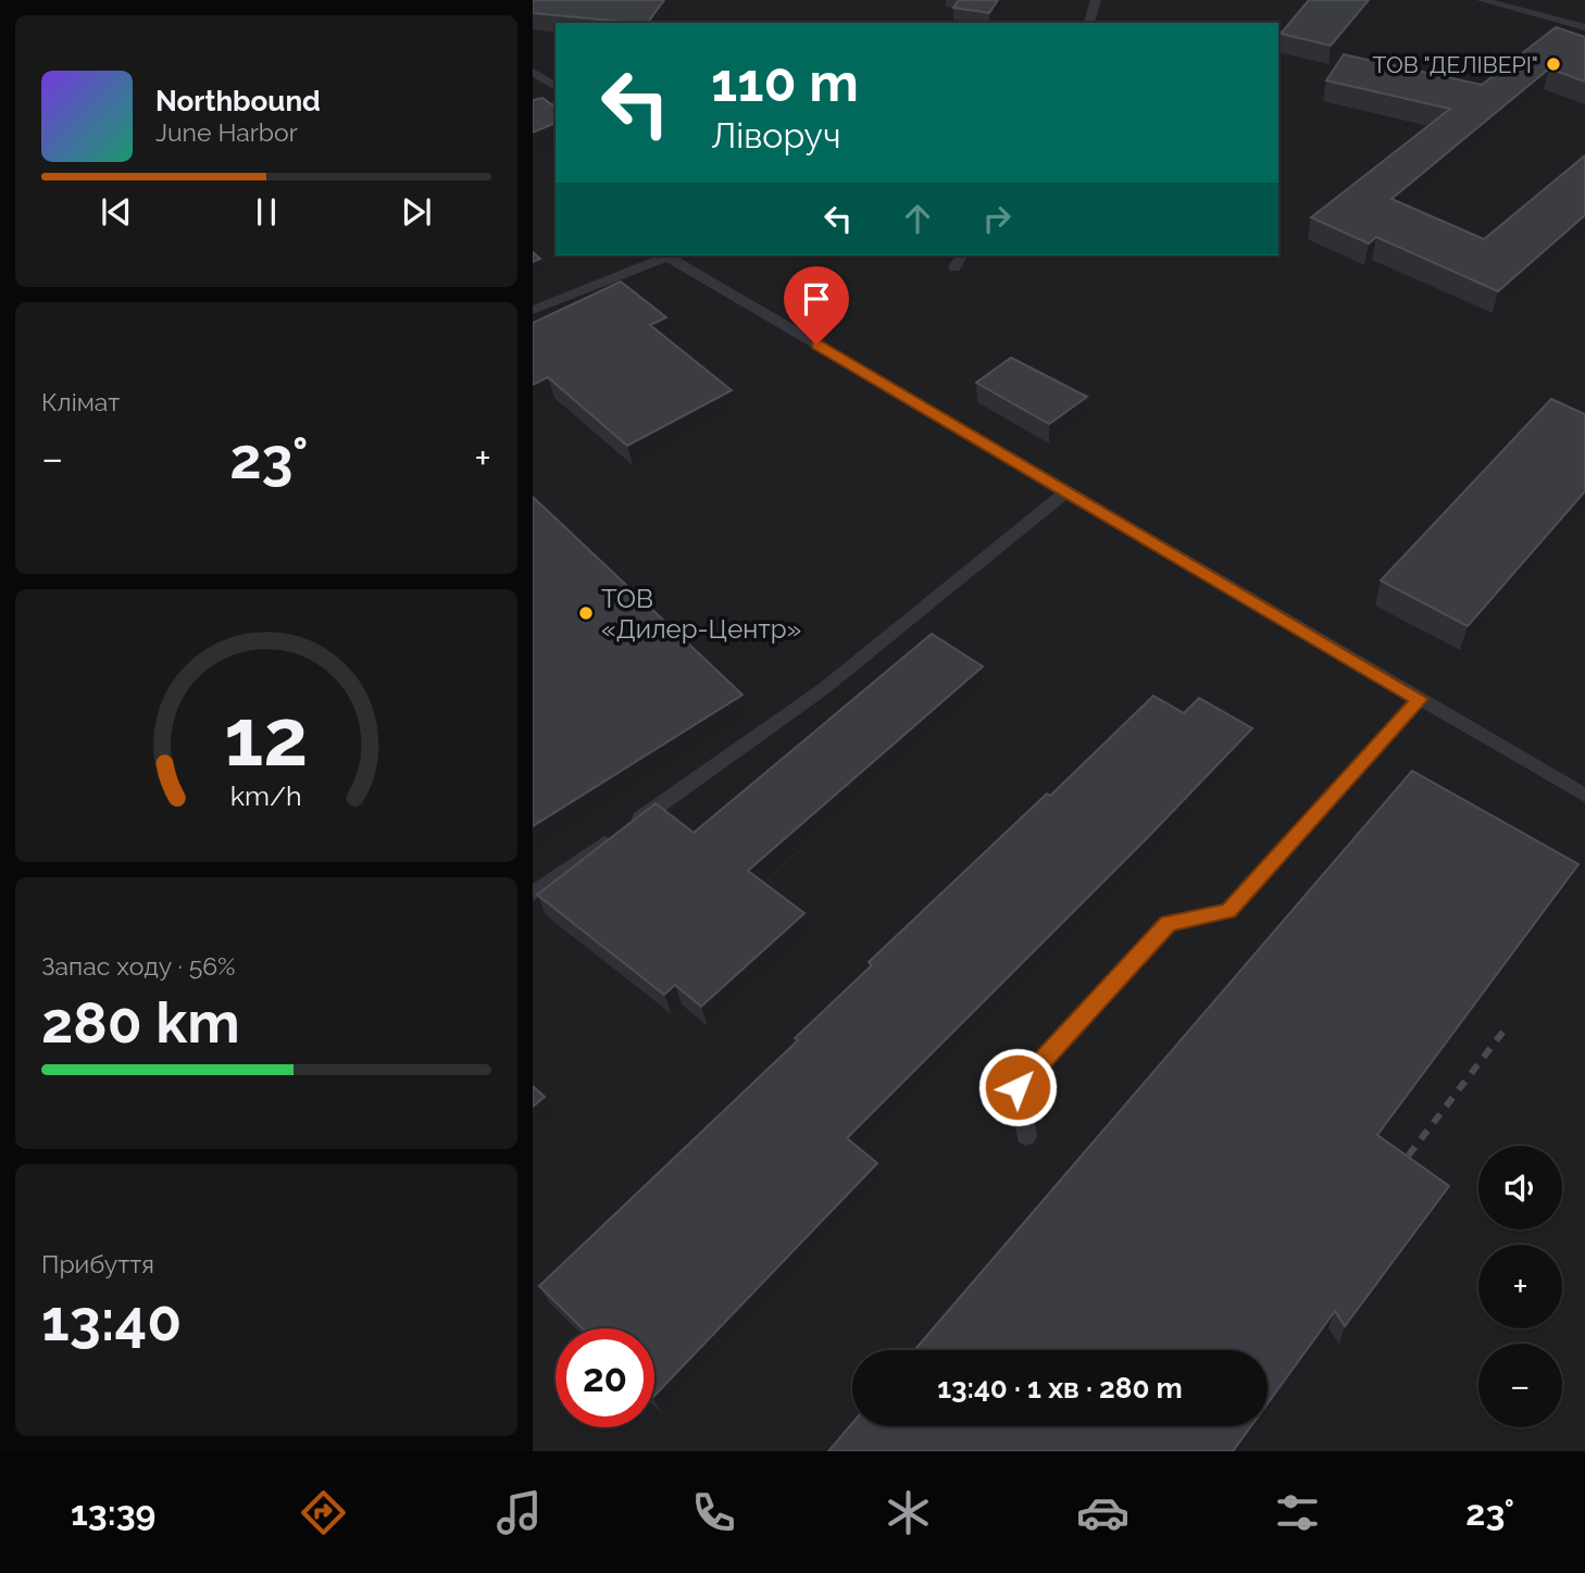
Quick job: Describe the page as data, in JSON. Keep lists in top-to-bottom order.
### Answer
{
  "places": ["ТОВ \"ДЕЛІВЕРІ\"", "ТОВ «Дилер-Центр»"],
  "page": {
    "turn": ["110 m", "Ліворуч"],
    "song": ["Northbound", "June Harbor"],
    "tile": [
      "Клімат",
      ["Запас ходу · 56%", "280 km"],
      ["Прибуття", "13:40"]
    ],
    "heat": ["−", "23°", "+"],
    "map_buttons": ["+", "−"],
    "limit": "20",
    "trip": "13:40 · 1 хв · 280 m",
    "tabs": ["13:39", "23°"],
    "gauge": ["12", "km/h"]
  }
}
